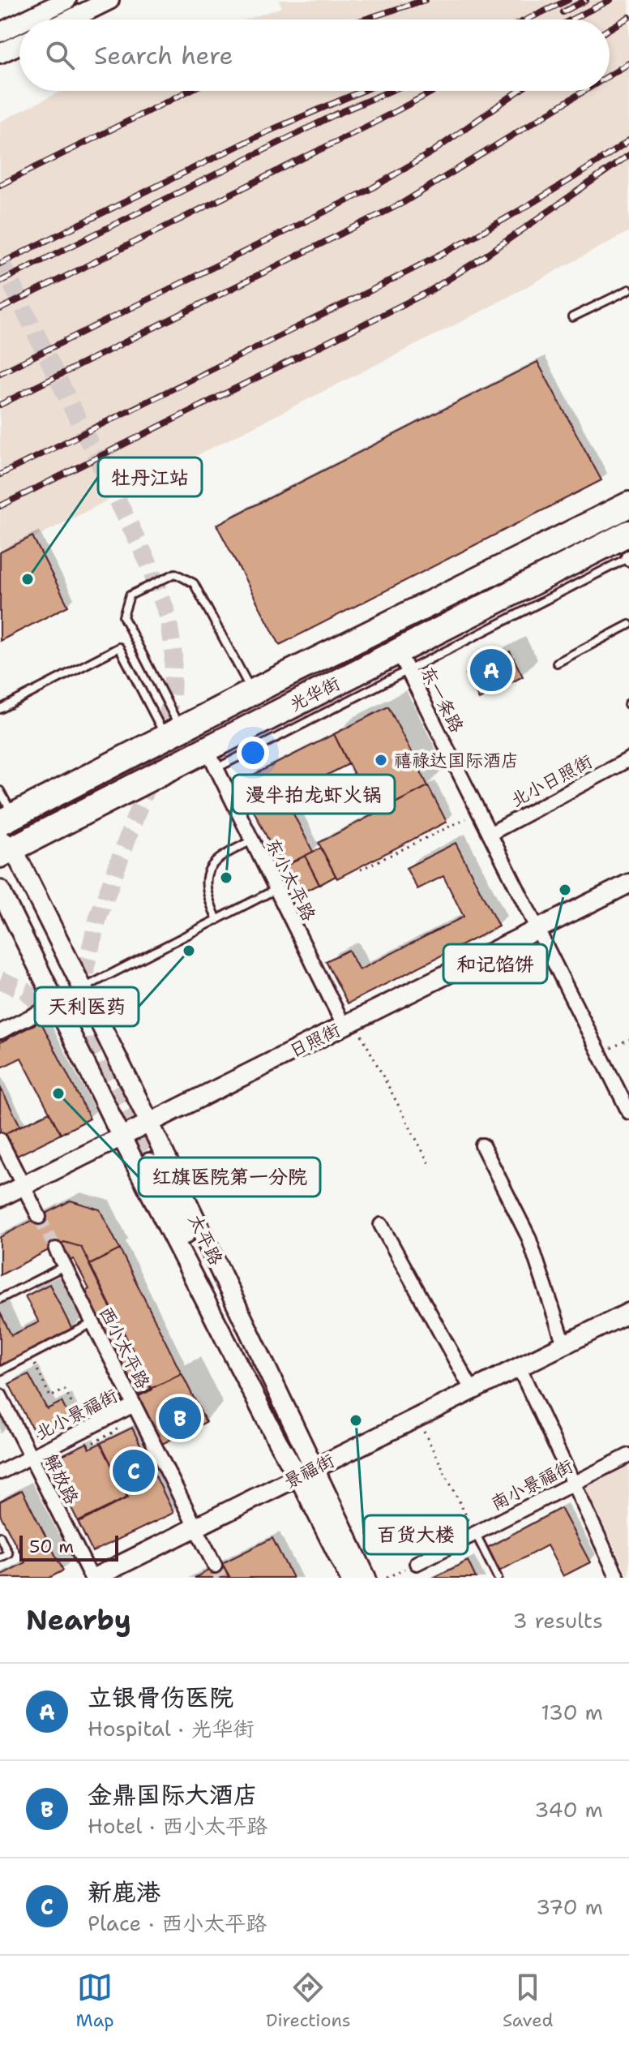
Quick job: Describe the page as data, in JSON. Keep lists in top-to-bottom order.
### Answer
{
  "streets": {
    "highway": ["光华街"],
    "street": [
      "东一条路",
      "北小日照街",
      "东小太平路",
      "日照街",
      "太平路",
      "西小太平路",
      "北小景福街",
      "景福街",
      "解放路",
      "南小景福街"
    ]
  },
  "crossings": [
    ["光华街", "东一条路"],
    ["光华街", "东小太平路"],
    ["光华街", "太平路"],
    ["东一条路", "北小日照街"],
    ["东一条路", "日照街"],
    ["东小太平路", "日照街"],
    ["日照街", "太平路"],
    ["太平路", "景福街"],
    ["西小太平路", "北小景福街"],
    ["西小太平路", "景福街"],
    ["北小景福街", "解放路"],
    ["景福街", "解放路"]
  ],
  "places": [
    "牡丹江站",
    "禧禄达国际酒店",
    "漫半拍龙虾火锅",
    "和记馅饼",
    "天利医药",
    "红旗医院第一分院",
    "百货大楼"
  ],
  "scale_bar": "50 m",
  "page": {
    "search": "Search here",
    "pins": ["A", "B", "C"],
    "scale": "50 m",
    "heading": ["Nearby", "3 results"],
    "list": [
      {
        "mark": "A",
        "name": "立银骨伤医院",
        "note": "Hospital · 光华街",
        "value": "130 m"
      },
      {
        "mark": "B",
        "name": "金鼎国际大酒店",
        "note": "Hotel · 西小太平路",
        "value": "340 m"
      },
      {
        "mark": "C",
        "name": "新鹿港",
        "note": "Place · 西小太平路",
        "value": "370 m"
      }
    ],
    "nav": ["Map", "Directions", "Saved"]
  }
}
